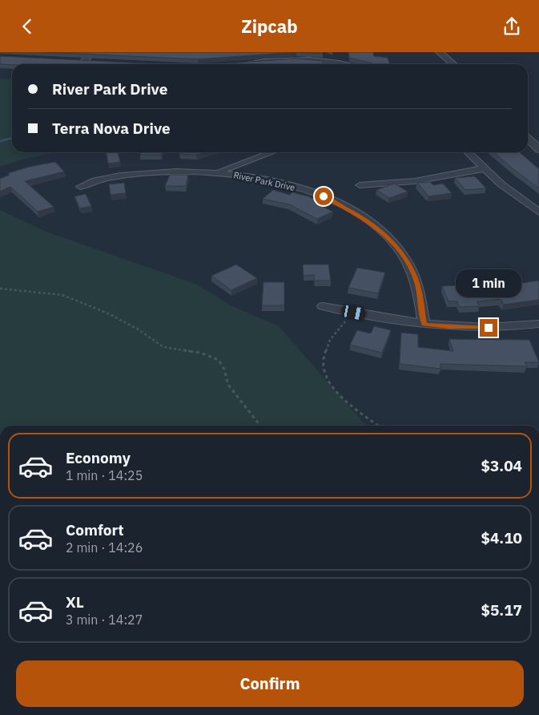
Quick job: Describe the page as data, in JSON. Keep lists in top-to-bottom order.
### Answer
{
  "streets": {
    "street": ["River Park Drive"]
  },
  "page": {
    "header": "Zipcab",
    "banner": ["River Park Drive", "Terra Nova Drive"],
    "bubble": "1 min",
    "list": [
      {
        "name": "Economy",
        "note": "1 min · 14:25",
        "value": "$3.04"
      },
      {
        "name": "Comfort",
        "note": "2 min · 14:26",
        "value": "$4.10"
      },
      {
        "name": "XL",
        "note": "3 min · 14:27",
        "value": "$5.17"
      }
    ],
    "buttons": "Confirm"
  }
}
